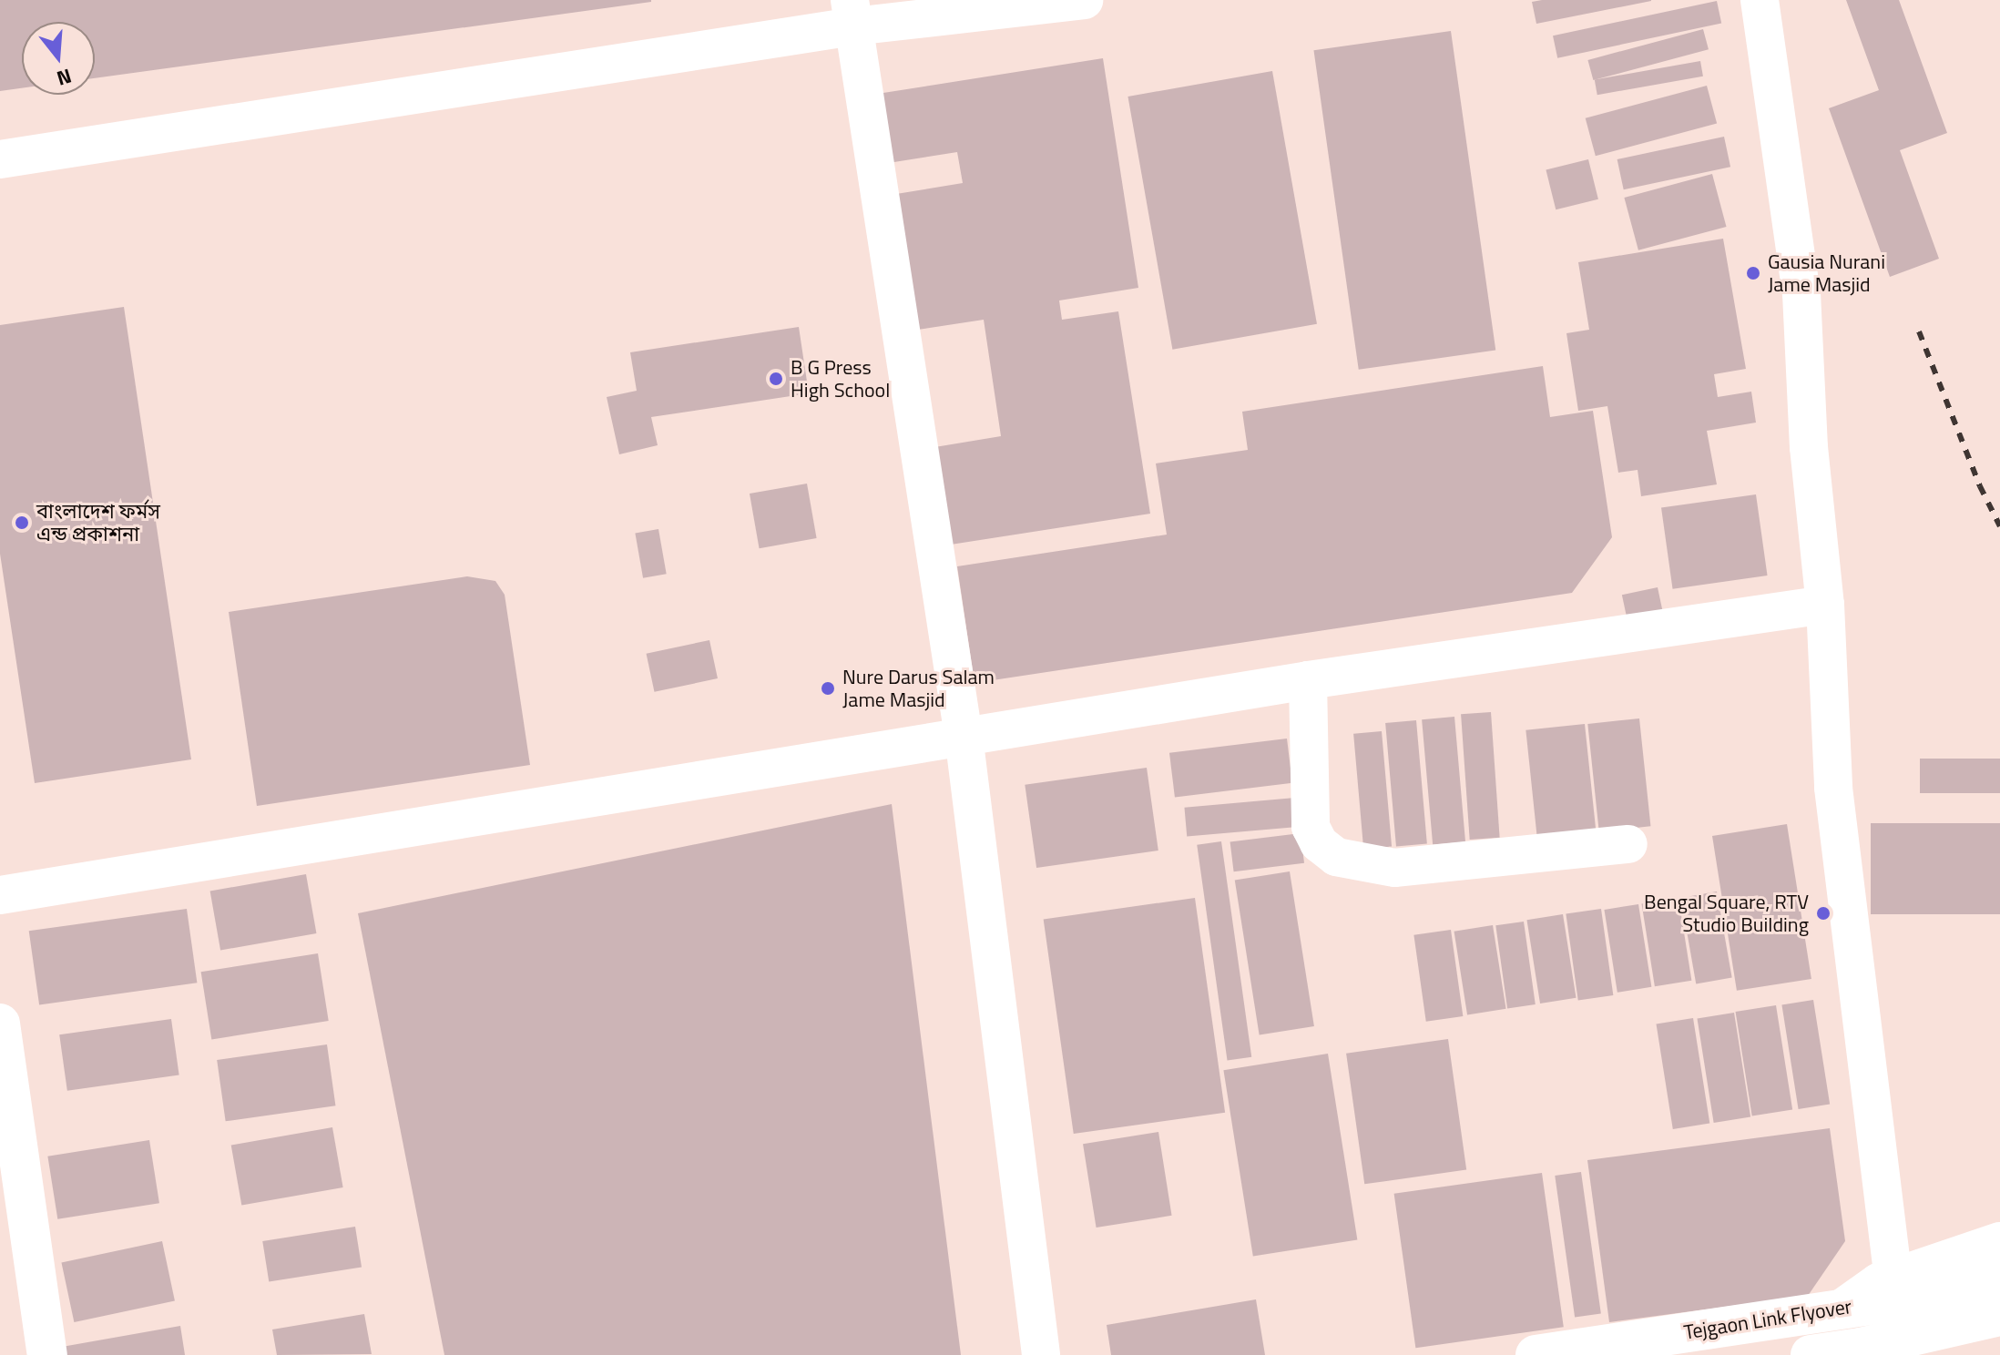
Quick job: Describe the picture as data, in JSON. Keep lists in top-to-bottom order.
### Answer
{
  "streets": {
    "main road": ["Tejgaon Link Flyover"]
  },
  "places": [
    "Gausia Nurani Jame Masjid",
    "B G Press High School",
    "বাংলাদেশ ফর্মস এন্ড প্রকাশনা",
    "Nure Darus Salam Jame Masjid",
    "Bengal Square, RTV Studio Building"
  ],
  "north": "bottom"
}
